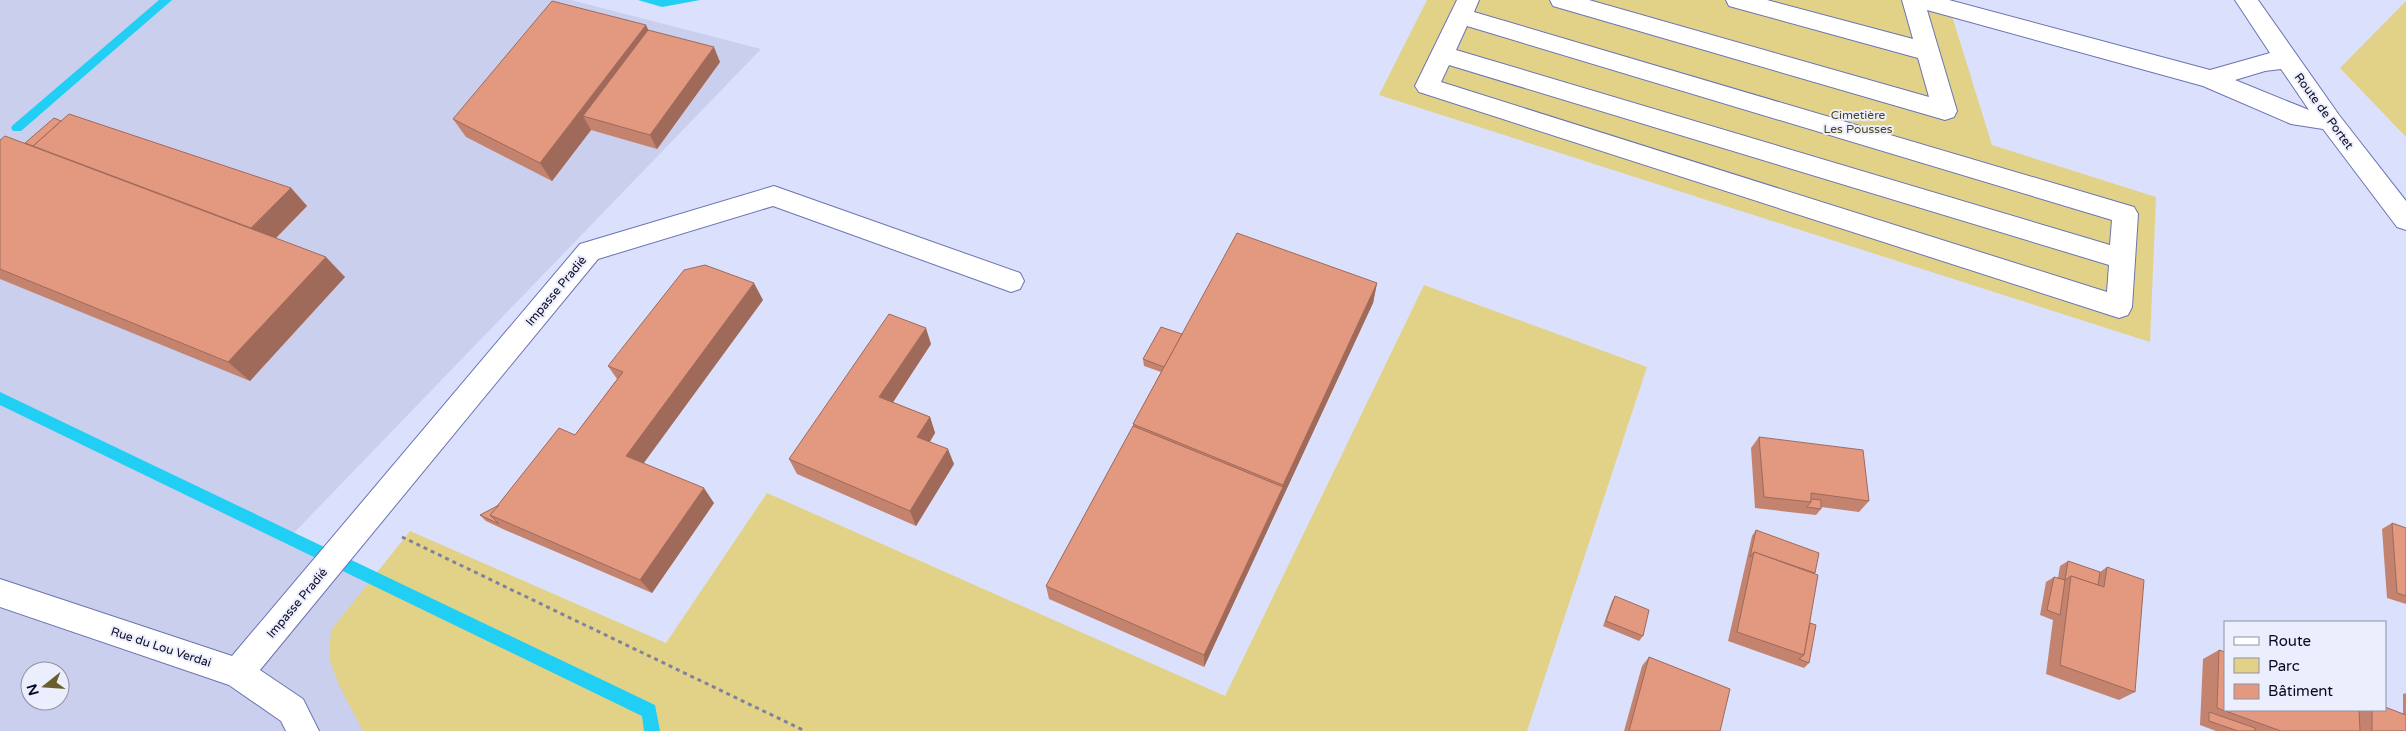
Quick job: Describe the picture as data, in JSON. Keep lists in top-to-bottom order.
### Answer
{
  "streets": {
    "street": ["Route de Portet", "Impasse Pradié", "Rue du Lou Verdai"]
  },
  "crossings": [
    ["Impasse Pradié", "Rue du Lou Verdai"]
  ],
  "parks": ["Cimetière Les Pousses"],
  "legend": ["Route", "Parc", "Bâtiment"],
  "north": "left"
}
